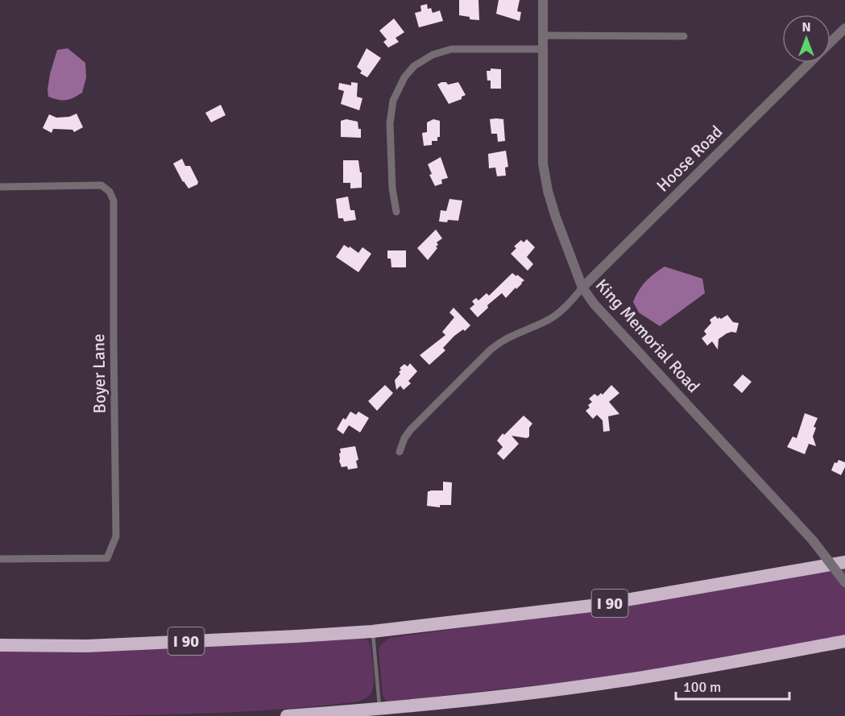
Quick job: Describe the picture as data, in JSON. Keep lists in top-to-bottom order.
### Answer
{
  "streets": {
    "highway": ["I 90"],
    "street": ["Hoose Road", "King Memorial Road", "Boyer Lane"]
  },
  "crossings": [
    ["Hoose Road", "King Memorial Road"]
  ],
  "scale_bar": "100 m",
  "north": "top"
}
